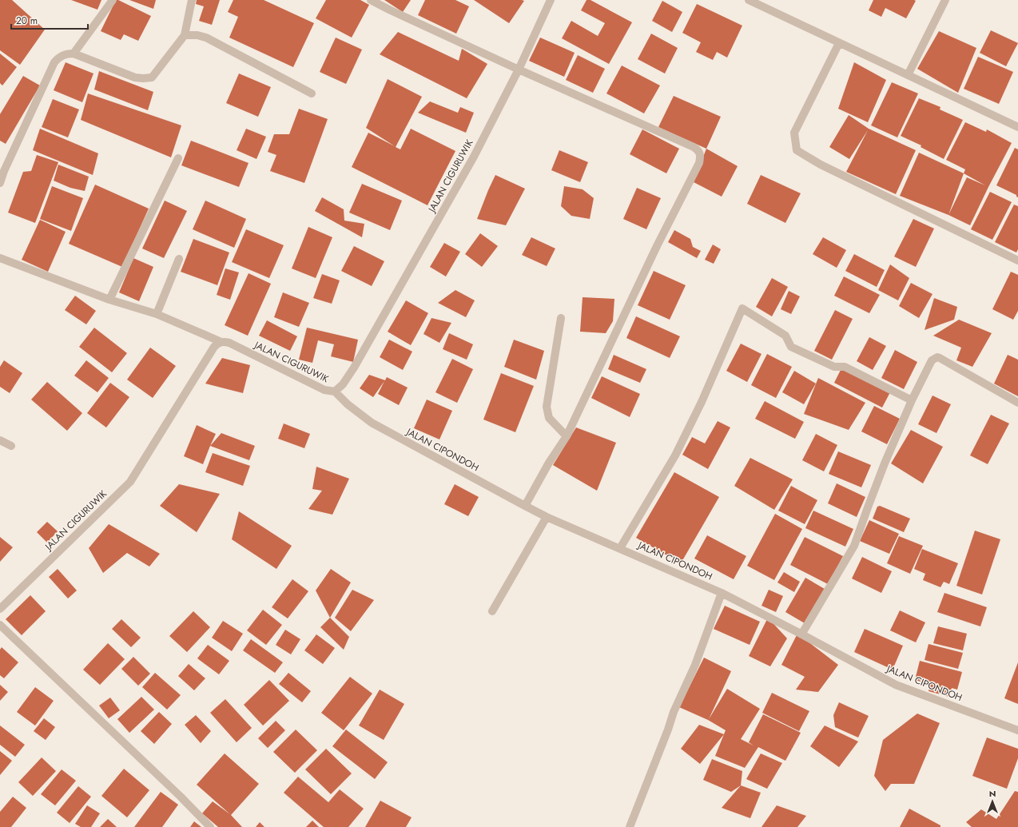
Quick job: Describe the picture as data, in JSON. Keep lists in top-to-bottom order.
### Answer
{
  "streets": {
    "street": ["JALAN CIGURUWIK", "JALAN CIPONDOH"]
  },
  "crossings": [
    ["JALAN CIGURUWIK", "JALAN CIPONDOH"]
  ],
  "scale_bar": "20 m",
  "north": "top"
}
